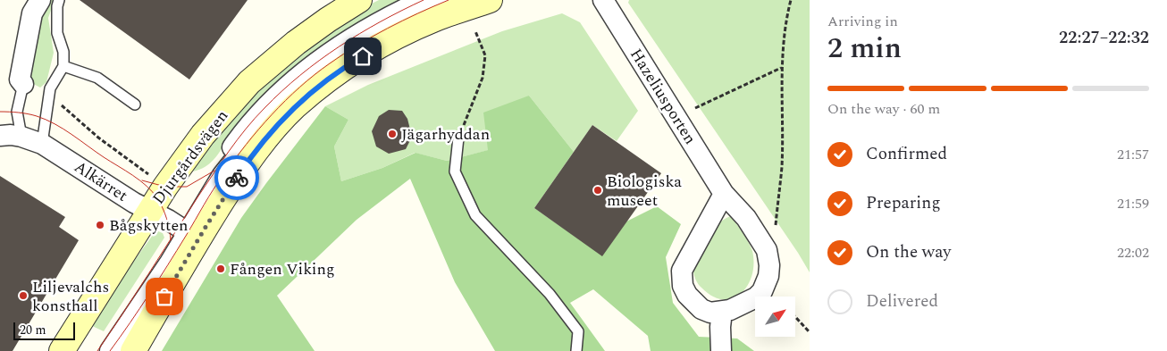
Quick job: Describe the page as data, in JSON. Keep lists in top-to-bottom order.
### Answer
{
  "streets": {
    "street": ["Hazeliusporten", "Djurgårdsvägen", "Alkärret"]
  },
  "crossings": [
    ["Djurgårdsvägen", "Alkärret"]
  ],
  "places": [
    "Jägarhyddan",
    "Biologiska museet",
    "Bågskytten",
    "Fången Viking",
    "Liljevalchs konsthall"
  ],
  "scale_bar": "20 m",
  "north": "top right",
  "page": {
    "heading": ["2 min", "Arriving in", "22:27–22:32"],
    "bar": "On the way · 60 m",
    "list": [
      ["Confirmed", "21:57"],
      ["Preparing", "21:59"],
      ["On the way", "22:02"],
      "Delivered"
    ],
    "scale": "20 m"
  }
}
